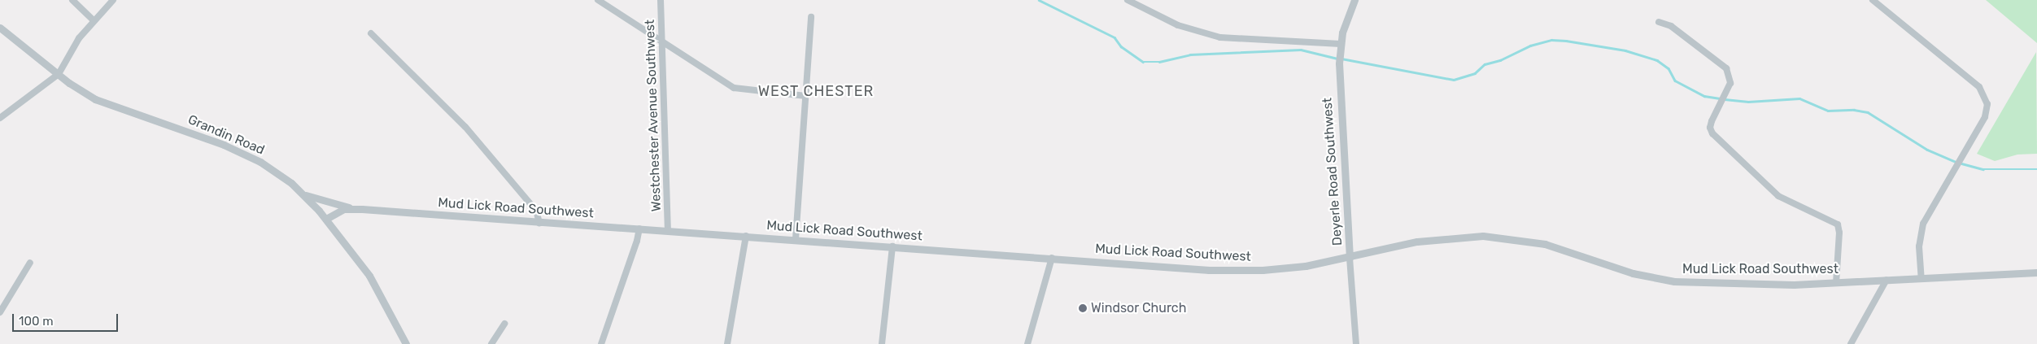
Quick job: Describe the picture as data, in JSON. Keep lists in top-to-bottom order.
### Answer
{
  "streets": {
    "street": [
      "Westchester Avenue Southwest",
      "Grandin Road",
      "Deyerle Road Southwest",
      "Mud Lick Road Southwest"
    ]
  },
  "crossings": [
    ["Westchester Avenue Southwest", "Mud Lick Road Southwest"],
    ["Grandin Road", "Mud Lick Road Southwest"],
    ["Deyerle Road Southwest", "Mud Lick Road Southwest"]
  ],
  "districts": ["WEST CHESTER"],
  "places": ["Windsor Church"],
  "scale_bar": "100 m"
}
